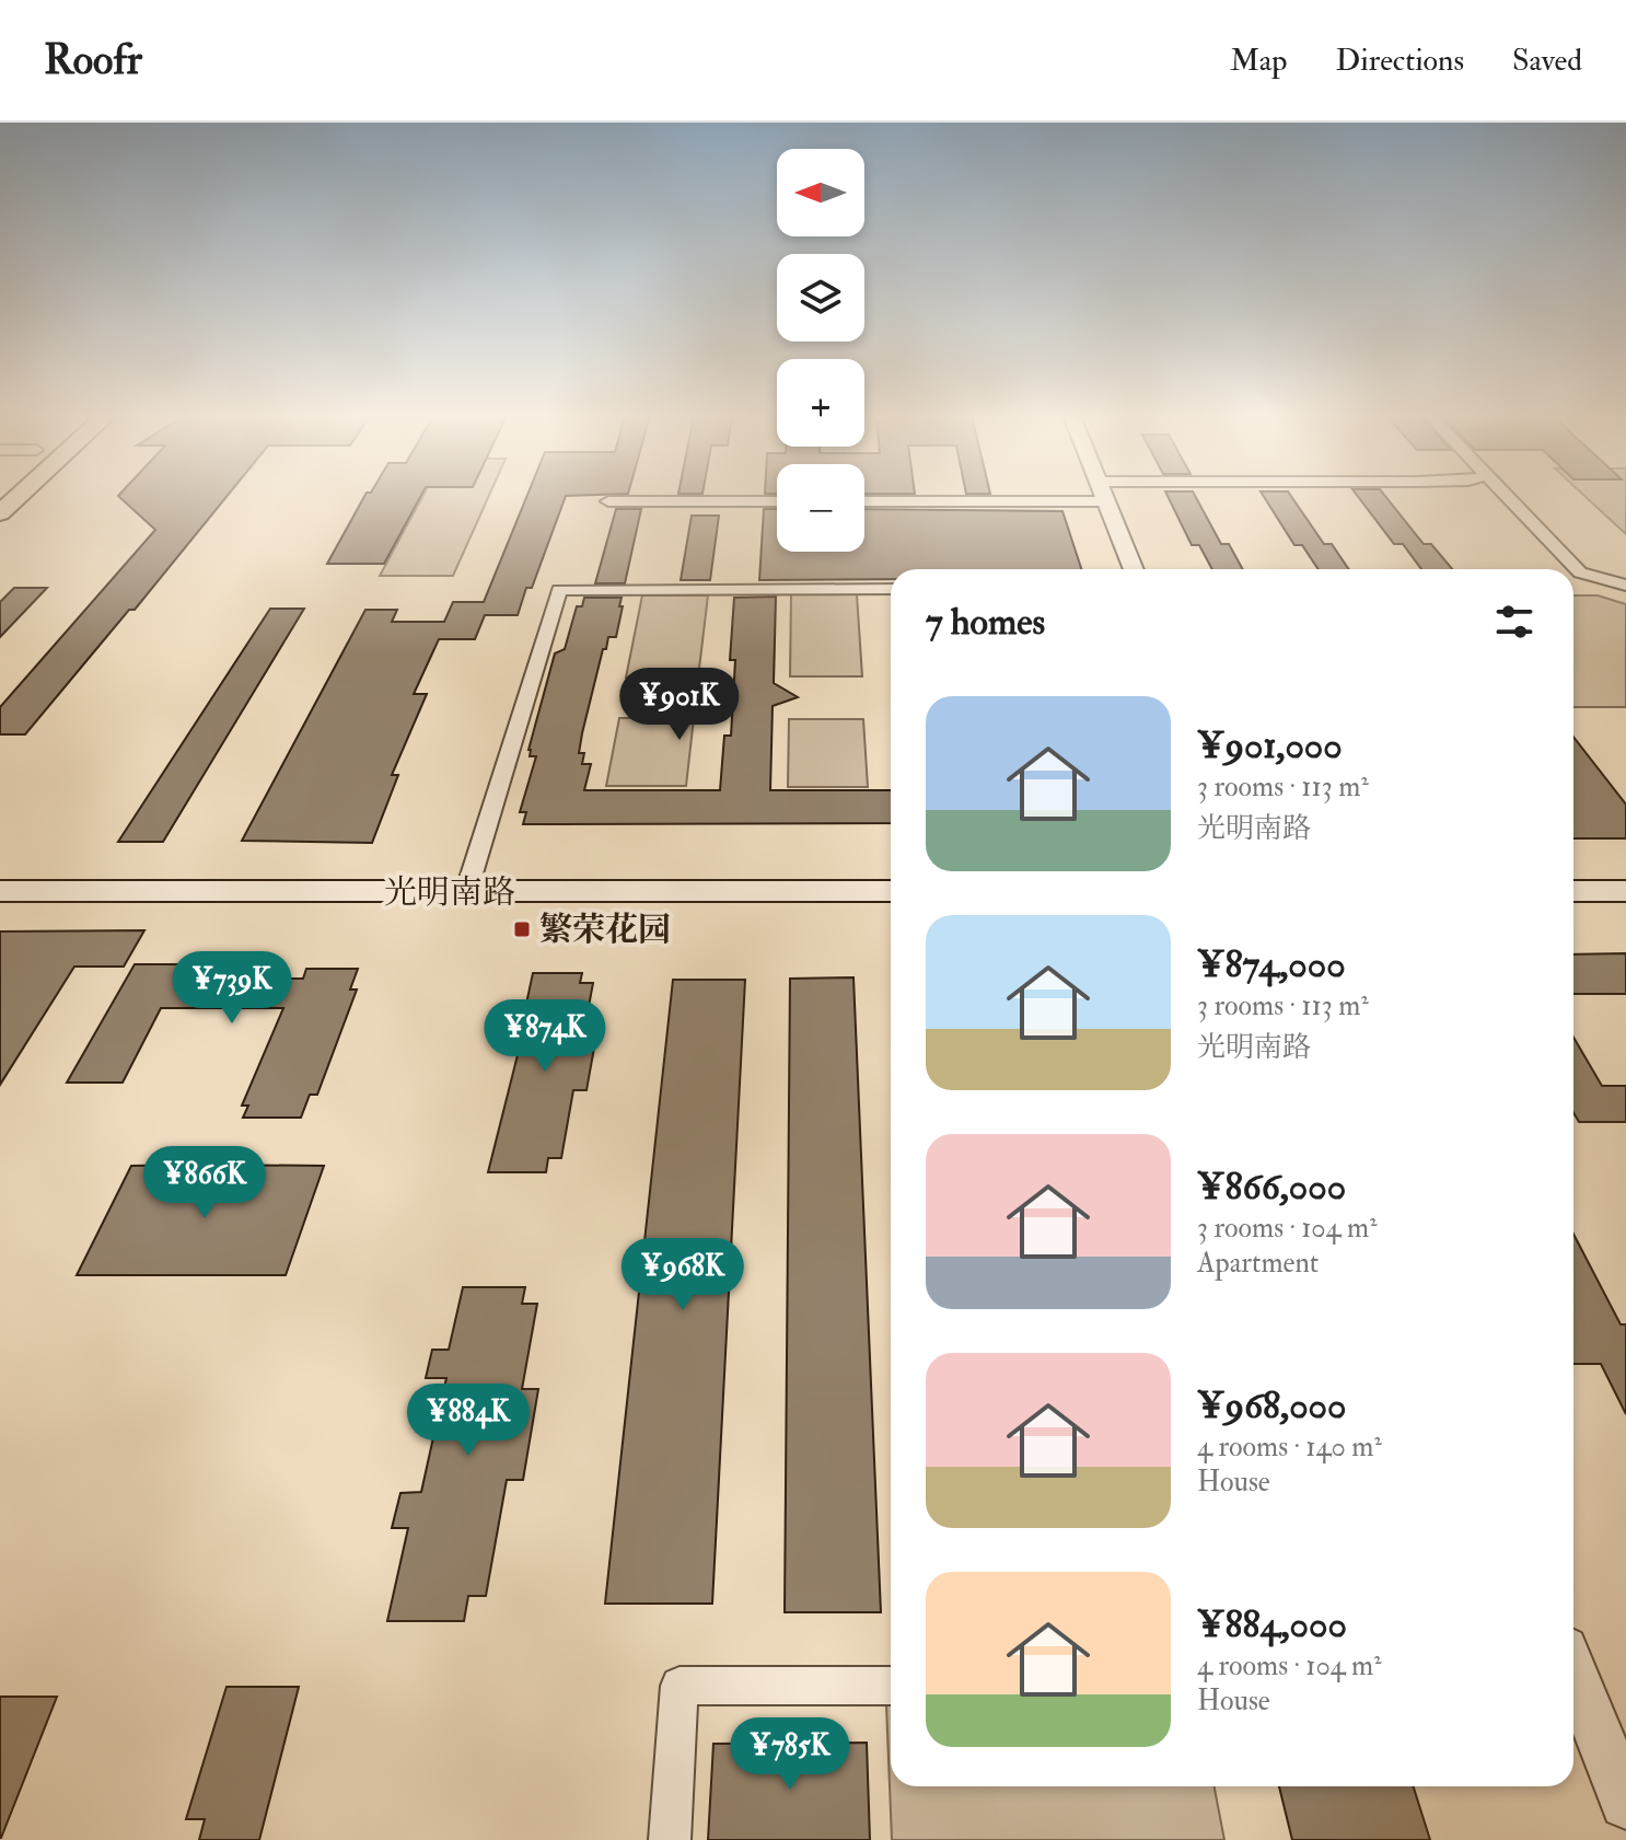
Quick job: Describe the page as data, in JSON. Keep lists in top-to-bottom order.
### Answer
{
  "streets": {
    "main road": ["光明南路"]
  },
  "places": {
    "transit": ["繁荣花园"]
  },
  "north": "left",
  "page": {
    "header": "Roofr",
    "nav": ["Map", "Directions", "Saved"],
    "map_buttons": ["+", "−"],
    "heading": "7 homes",
    "price": [
      "¥901K",
      "¥739K",
      "¥874K",
      "¥866K",
      "¥968K",
      "¥884K",
      "¥785K"
    ],
    "list": [
      {
        "name": "¥901,000",
        "note": "3 rooms · 113 m² · 光明南路"
      },
      {
        "name": "¥874,000",
        "note": "3 rooms · 113 m² · 光明南路"
      },
      {
        "name": "¥866,000",
        "note": "3 rooms · 104 m² · Apartment"
      },
      {
        "name": "¥968,000",
        "note": "4 rooms · 140 m² · House"
      },
      {
        "name": "¥884,000",
        "note": "4 rooms · 104 m² · House"
      }
    ]
  }
}
